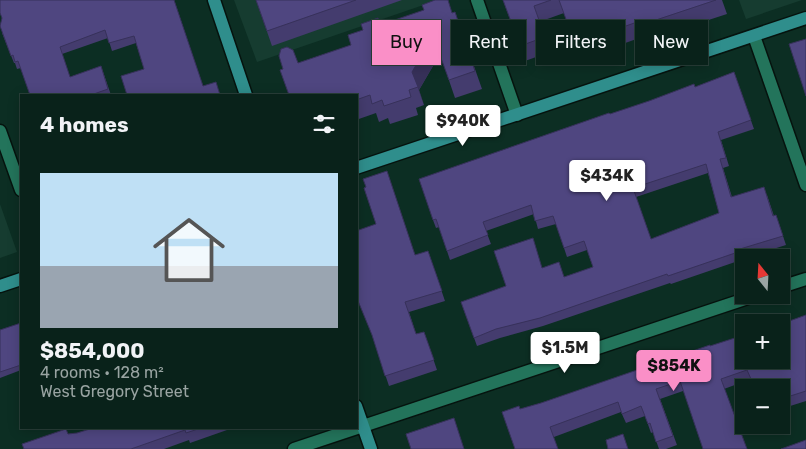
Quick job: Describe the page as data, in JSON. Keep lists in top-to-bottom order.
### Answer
{
  "north": "top",
  "page": {
    "chip": [
      "Buy",
      "Rent",
      "Filters",
      "New"
    ],
    "heading": "4 homes",
    "price": [
      "$940K",
      "$434K",
      "$1.5M",
      "$854K"
    ],
    "list": [
      {
        "name": "$854,000",
        "note": "4 rooms · 128 m² · West Gregory Street"
      }
    ],
    "map_buttons": ["+", "−"]
  }
}
